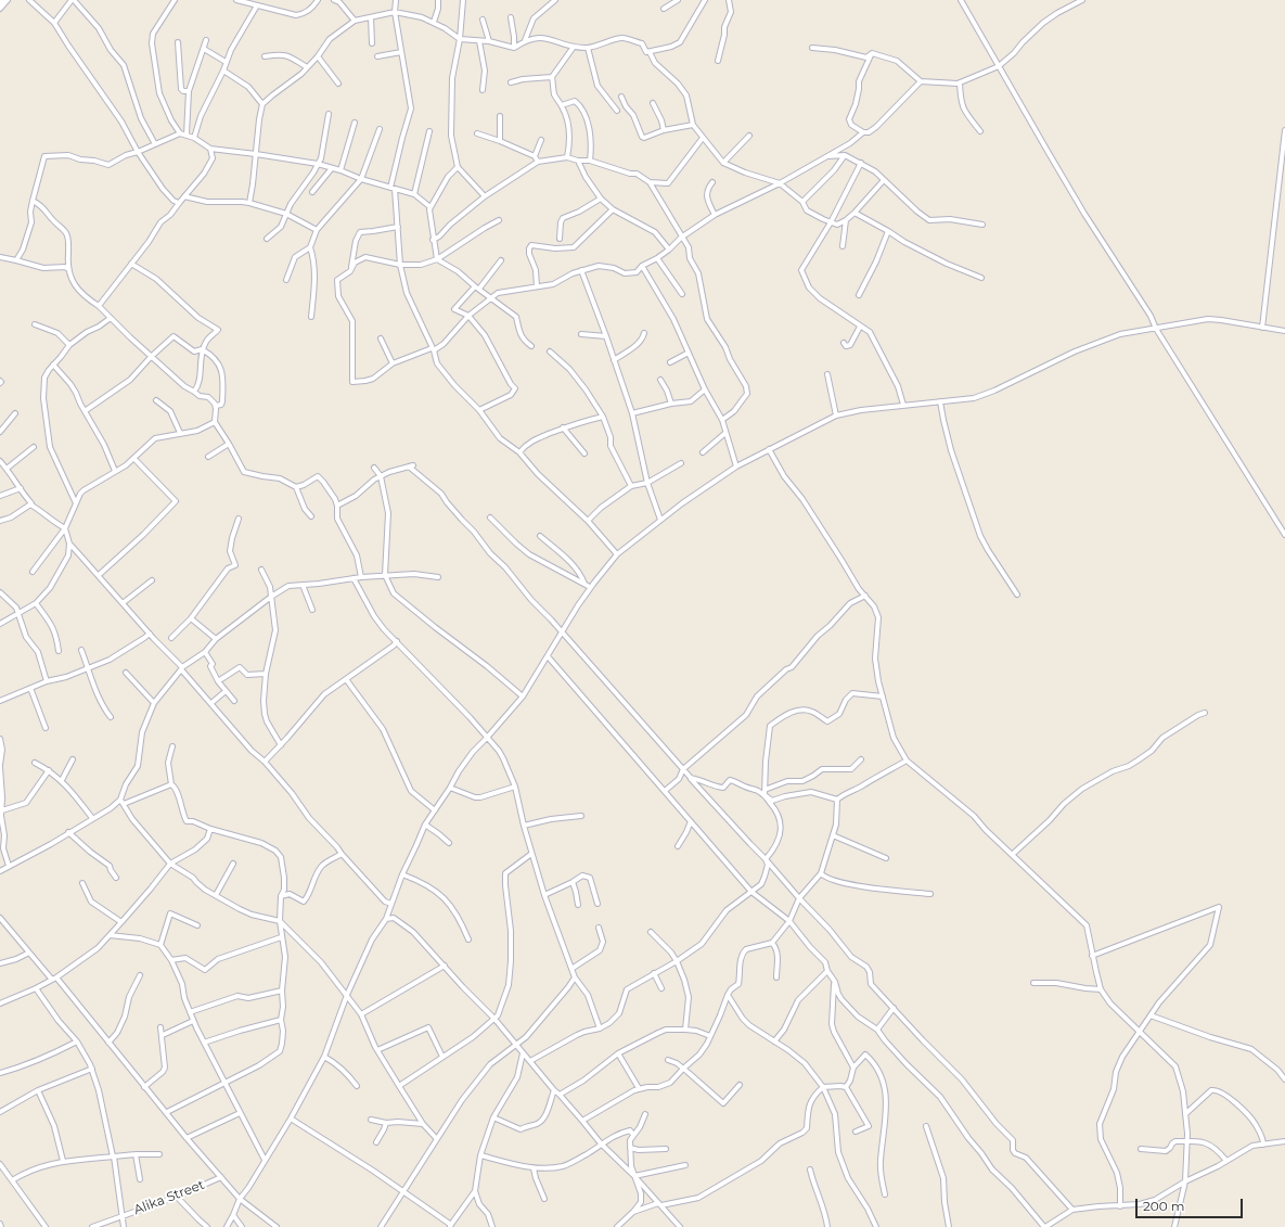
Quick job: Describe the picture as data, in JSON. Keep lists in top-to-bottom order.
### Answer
{
  "streets": {
    "street": ["Alika Street"]
  },
  "scale_bar": "200 m"
}
